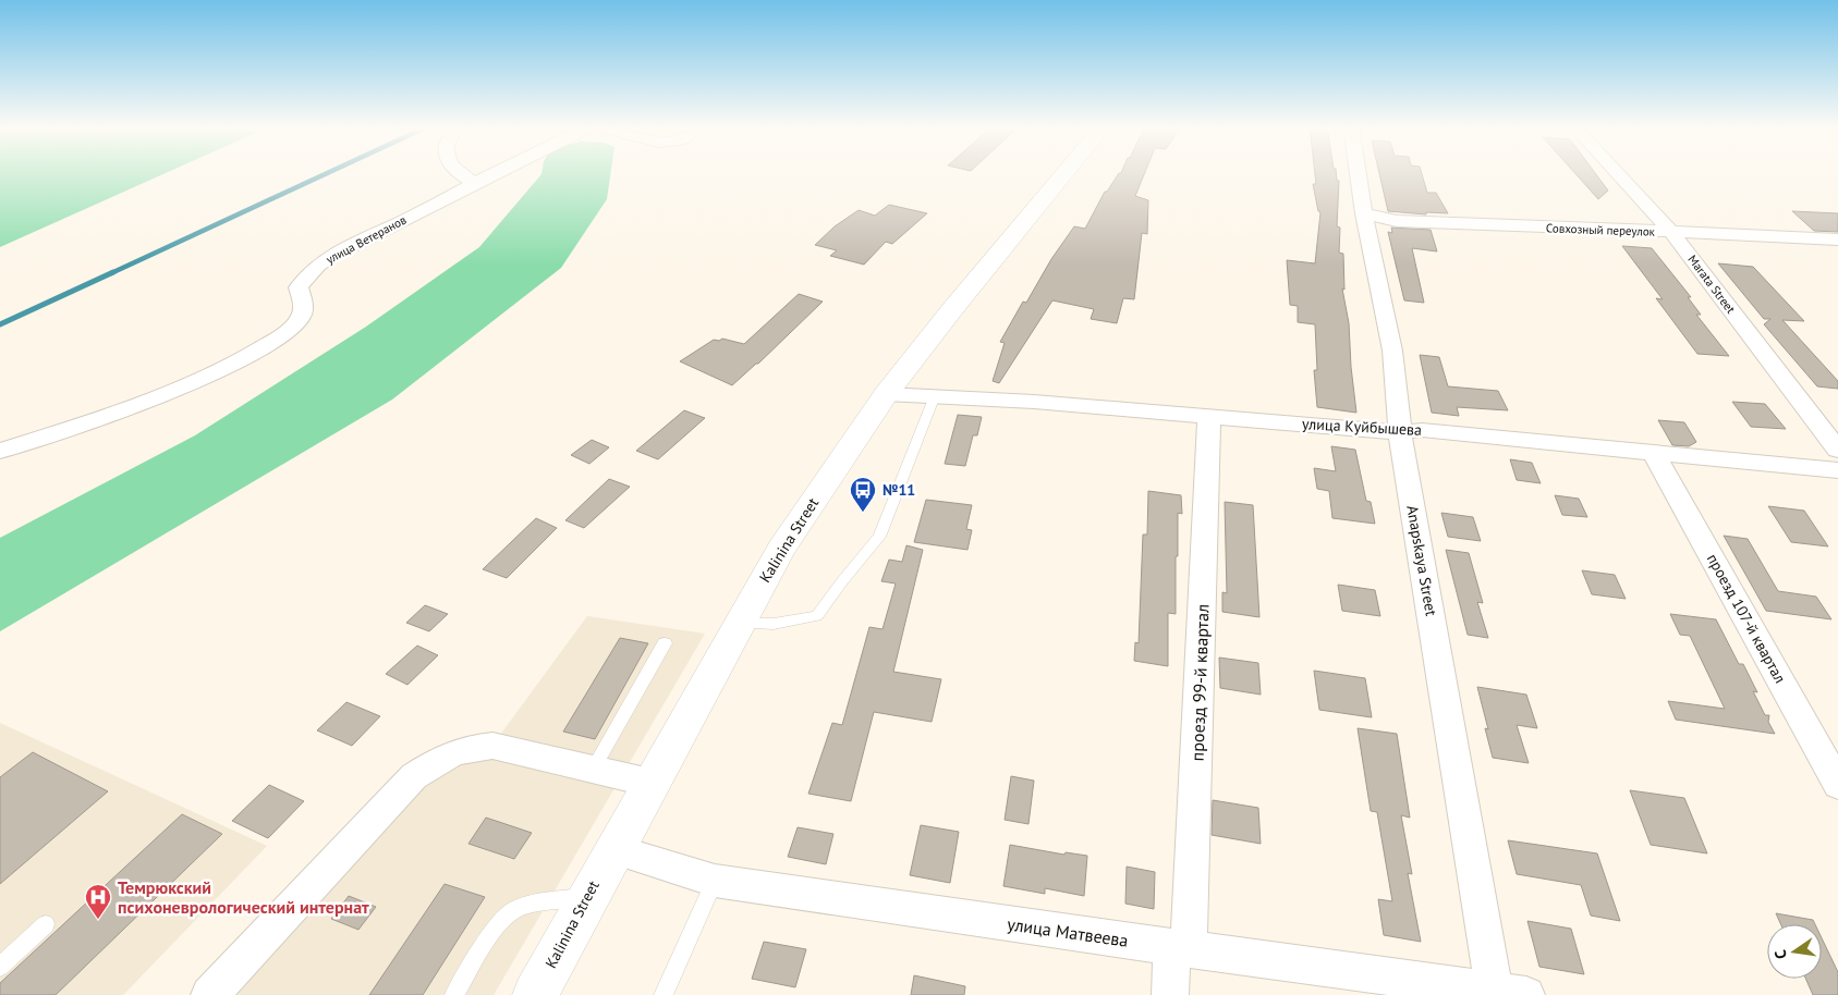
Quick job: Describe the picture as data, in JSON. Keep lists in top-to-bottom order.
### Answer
{
  "streets": {
    "main road": ["Kalinina Street"],
    "street": [
      "Совхозный переулок",
      "улица Ветеранов",
      "Marata Street",
      "улица Куйбышева",
      "Anapskaya Street",
      "проезд 107-й квартал",
      "проезд 99-й квартал",
      "улица Матвеева"
    ]
  },
  "crossings": [
    ["Совхозный переулок", "Marata Street"],
    ["Совхозный переулок", "Anapskaya Street"],
    ["улица Куйбышева", "Kalinina Street"],
    ["улица Куйбышева", "Anapskaya Street"],
    ["улица Куйбышева", "проезд 107-й квартал"],
    ["улица Куйбышева", "проезд 99-й квартал"],
    ["Kalinina Street", "улица Матвеева"],
    ["Anapskaya Street", "улица Матвеева"],
    ["проезд 99-й квартал", "улица Матвеева"]
  ],
  "places": {
    "bus stop": ["№11"],
    "hospital": ["Темрюкский психоневрологический интернат"]
  },
  "north": "left"
}
